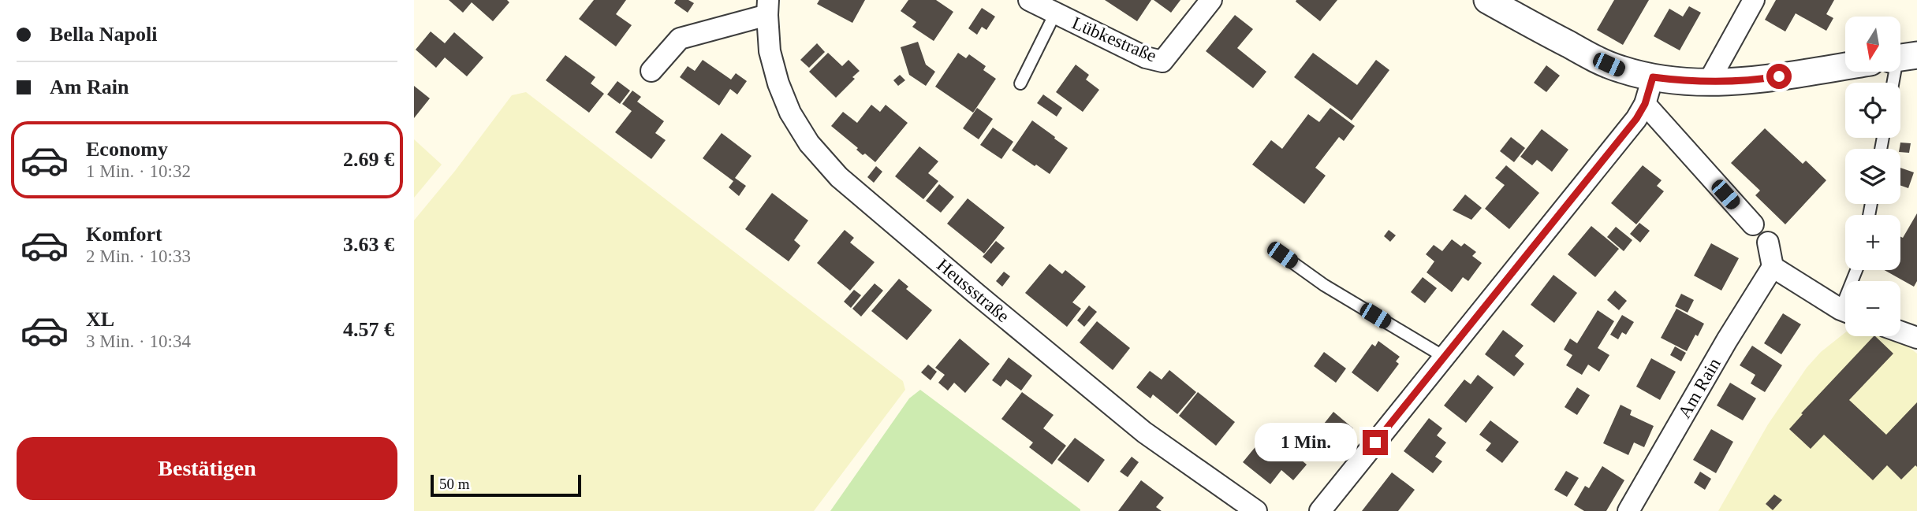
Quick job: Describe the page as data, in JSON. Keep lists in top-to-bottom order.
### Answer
{
  "streets": {
    "street": ["Lübkestraße", "Heussstraße", "Am Rain"]
  },
  "scale_bar": "50 m",
  "north": "bottom",
  "page": {
    "banner": ["Bella Napoli", "Am Rain"],
    "map_buttons": ["+", "−"],
    "list": [
      {
        "name": "Economy",
        "note": "1 Min. · 10:32",
        "value": "2.69 €"
      },
      {
        "name": "Komfort",
        "note": "2 Min. · 10:33",
        "value": "3.63 €"
      },
      {
        "name": "XL",
        "note": "3 Min. · 10:34",
        "value": "4.57 €"
      }
    ],
    "bubble": "1 Min.",
    "buttons": "Bestätigen",
    "scale": "50 m"
  }
}
